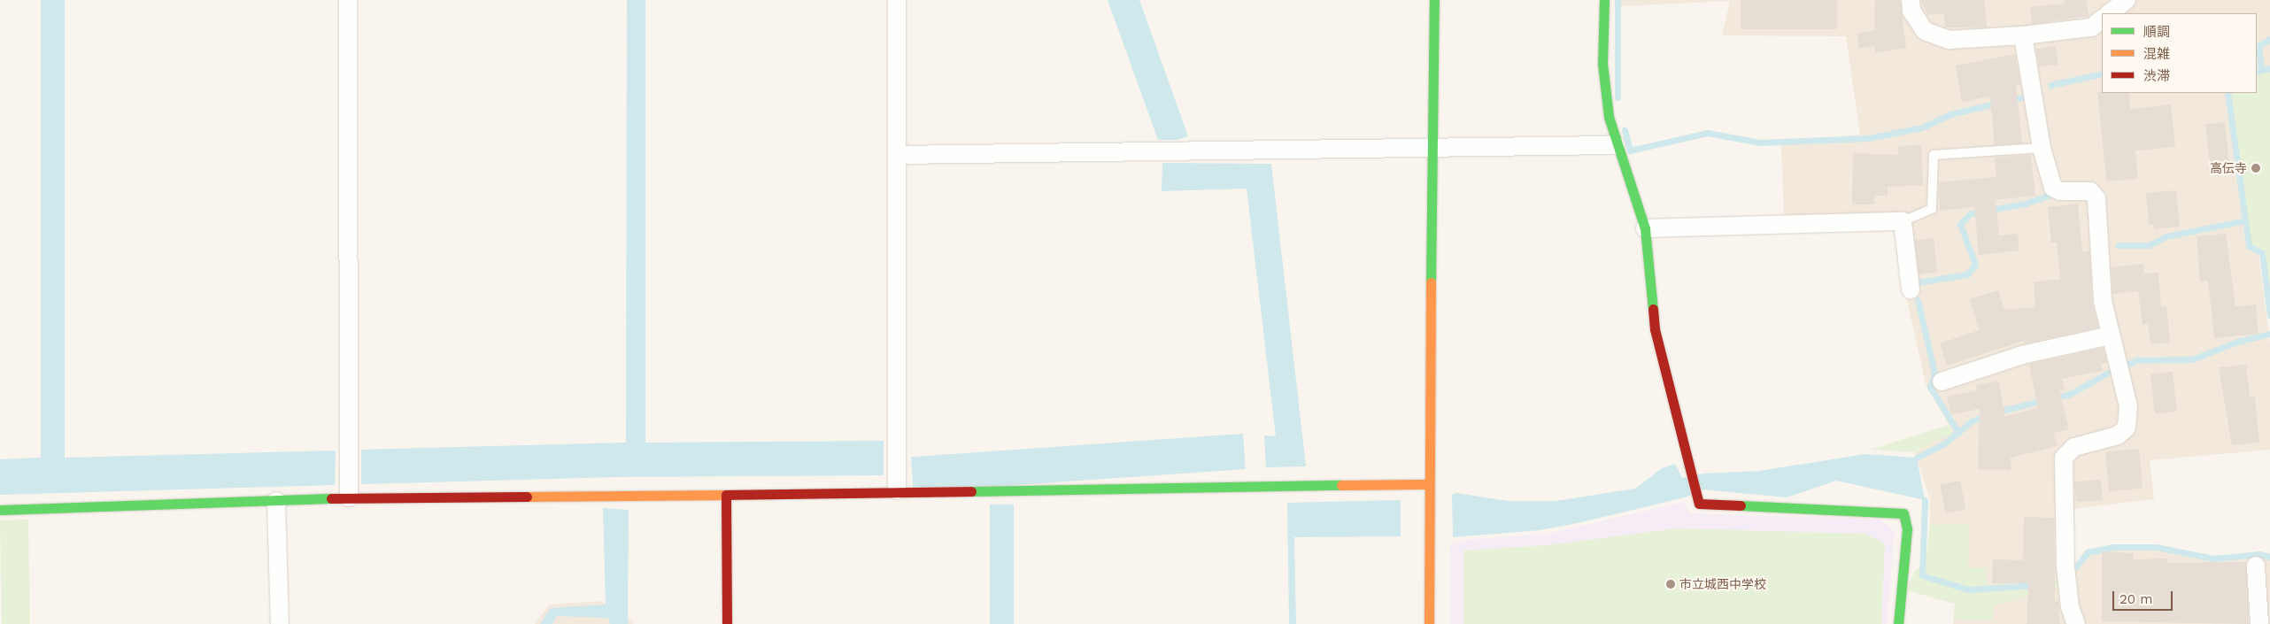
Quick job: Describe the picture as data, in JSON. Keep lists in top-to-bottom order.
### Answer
{
  "places": ["高伝寺", "市立城西中学校"],
  "legend": ["順調", "混雑", "渋滞"],
  "scale_bar": "20 m"
}
